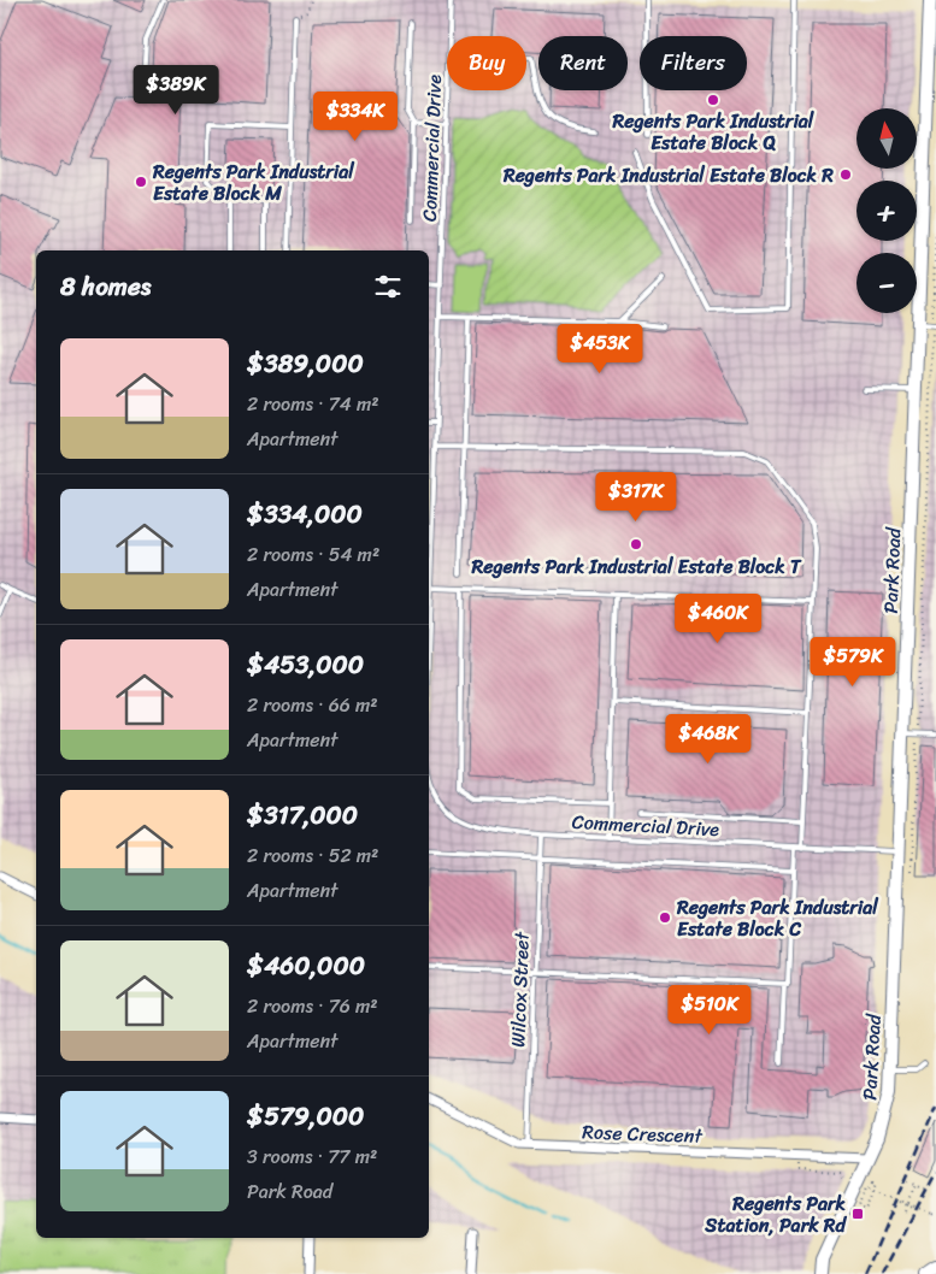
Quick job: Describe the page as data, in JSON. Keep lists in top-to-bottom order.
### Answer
{
  "streets": {
    "main road": ["Park Road"],
    "street": ["Rose Crescent"],
    "lane": ["Commercial Drive", "Wilcox Street"]
  },
  "crossings": [
    ["Commercial Drive", "Park Road"],
    ["Commercial Drive", "Wilcox Street"],
    ["Park Road", "Rose Crescent"],
    ["Wilcox Street", "Rose Crescent"]
  ],
  "places": {
    "other": [
      "Regents Park Industrial Estate Block Q",
      "Regents Park Industrial Estate Block R",
      "Regents Park Industrial Estate Block M",
      "Regents Park Industrial Estate Block T",
      "Regents Park Industrial Estate Block C"
    ],
    "transit": ["Regents Park Station, Park Rd"]
  },
  "north": "top",
  "page": {
    "chip": ["Buy", "Rent", "Filters"],
    "price": [
      "$389K",
      "$334K",
      "$453K",
      "$317K",
      "$460K",
      "$579K",
      "$468K",
      "$510K"
    ],
    "map_buttons": ["+", "−"],
    "heading": "8 homes",
    "list": [
      {
        "name": "$389,000",
        "note": "2 rooms · 74 m² · Apartment"
      },
      {
        "name": "$334,000",
        "note": "2 rooms · 54 m² · Apartment"
      },
      {
        "name": "$453,000",
        "note": "2 rooms · 66 m² · Apartment"
      },
      {
        "name": "$317,000",
        "note": "2 rooms · 52 m² · Apartment"
      },
      {
        "name": "$460,000",
        "note": "2 rooms · 76 m² · Apartment"
      },
      {
        "name": "$579,000",
        "note": "3 rooms · 77 m² · Park Road"
      }
    ]
  }
}
